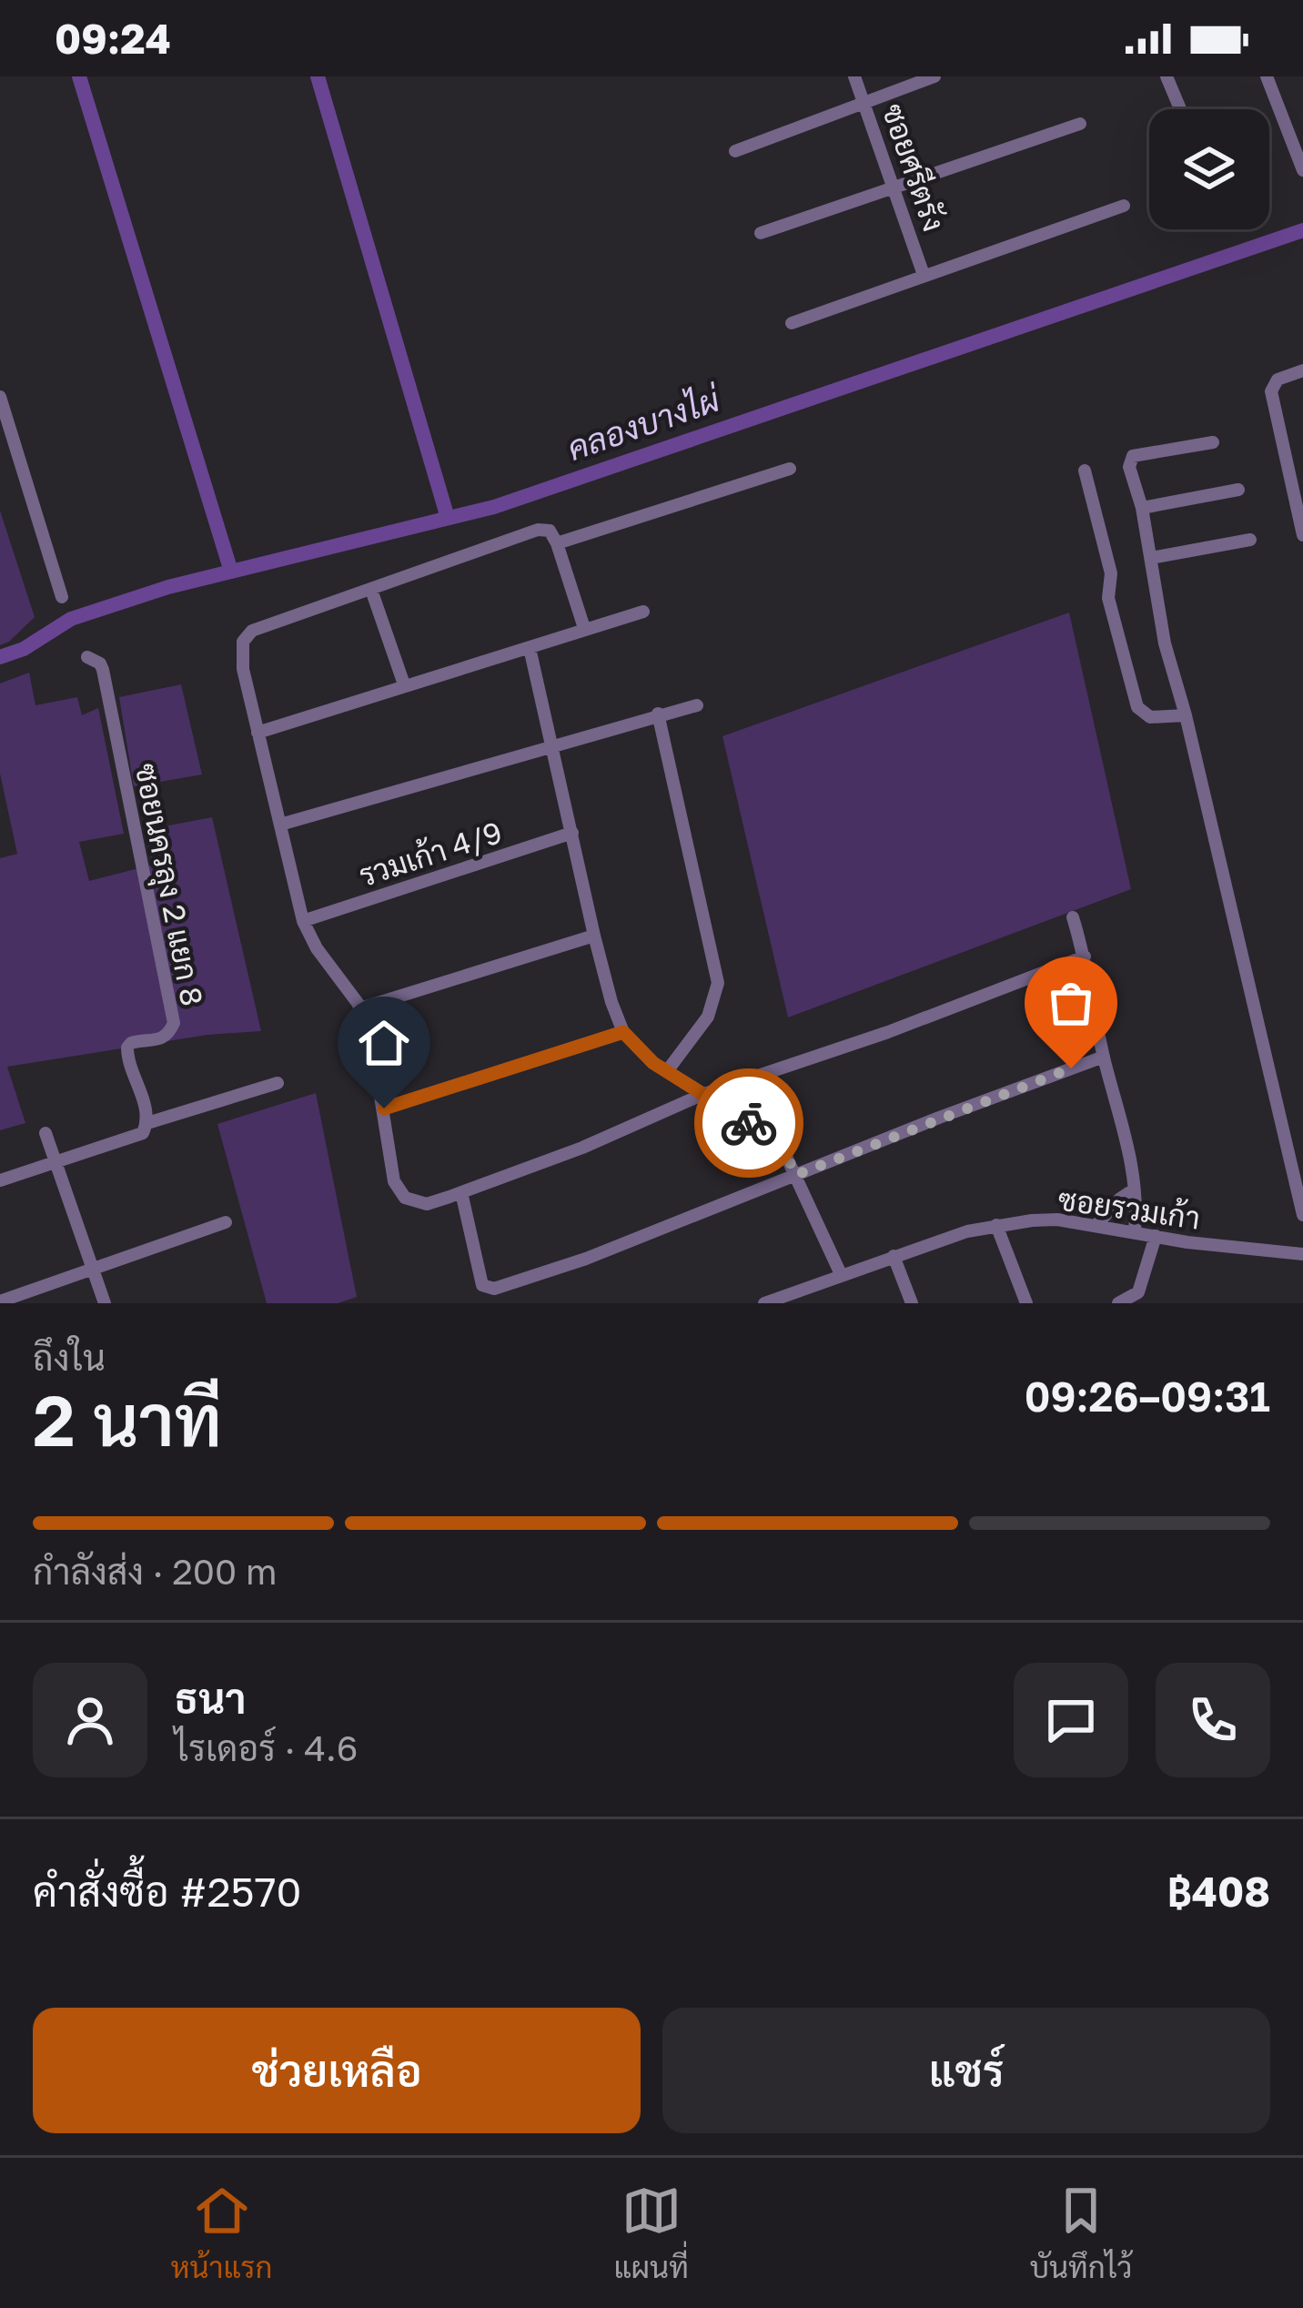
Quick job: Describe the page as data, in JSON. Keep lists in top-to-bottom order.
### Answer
{
  "streets": {
    "street": [
      "ซอยศรีตรัง",
      "รวมเก้า 4/9",
      "ซอยนครลุง 2 แยก 8",
      "ซอยรวมเก้า"
    ]
  },
  "water": ["คลองบางไผ่"],
  "page": {
    "status": "09:24",
    "heading": ["2 นาที", "ถึงใน", "09:26–09:31"],
    "panel": [
      "ธนา",
      "ไรเดอร์ · 4.6",
      "คำสั่งซื้อ #2570",
      "฿408"
    ],
    "bar": "กำลังส่ง · 200 m",
    "buttons": ["ช่วยเหลือ", "แชร์"],
    "tabs": ["หน้าแรก", "แผนที่", "บันทึกไว้"]
  }
}
